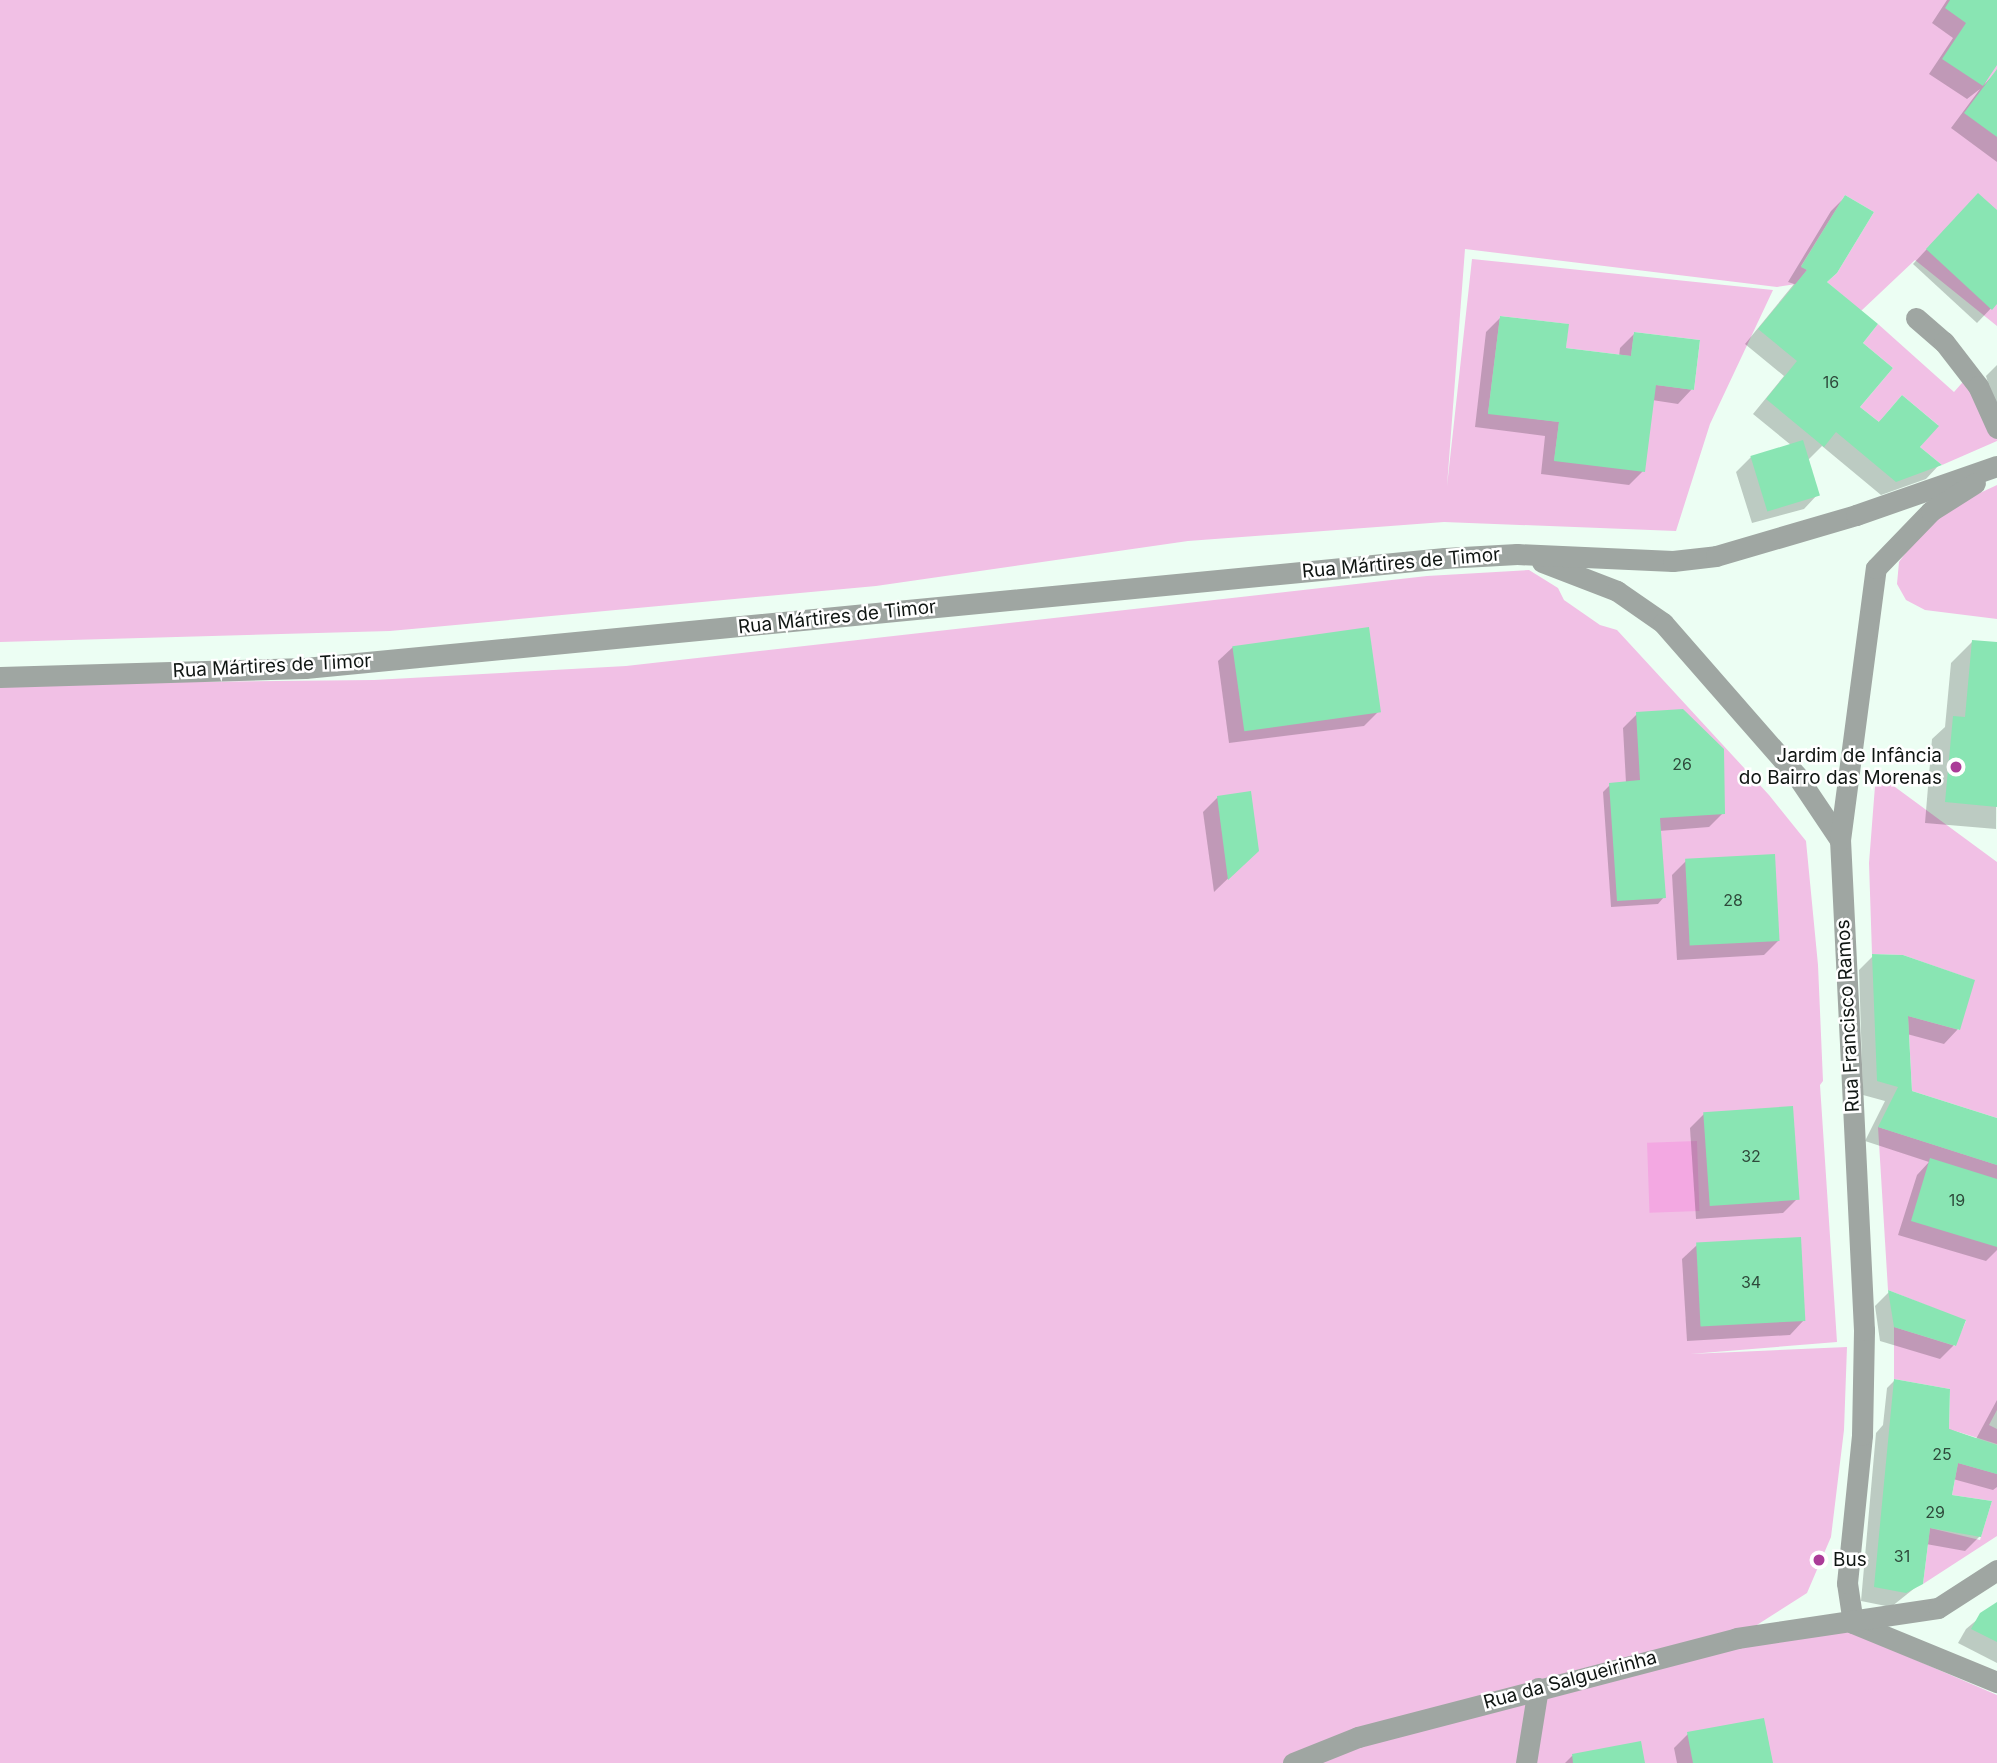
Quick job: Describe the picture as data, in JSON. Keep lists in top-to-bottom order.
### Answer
{
  "streets": {
    "street": ["Rua Mártires de Timor", "Rua Francisco Ramos", "Rua da Salgueirinha"]
  },
  "crossings": [
    ["Rua Mártires de Timor", "Rua Francisco Ramos"],
    ["Rua Francisco Ramos", "Rua da Salgueirinha"]
  ],
  "places": ["Jardim de Infância do Bairro das Morenas", "Bus"],
  "house_numbers": [
    "16",
    "26",
    "28",
    "32",
    "19",
    "34",
    "25",
    "29",
    "31"
  ]
}
